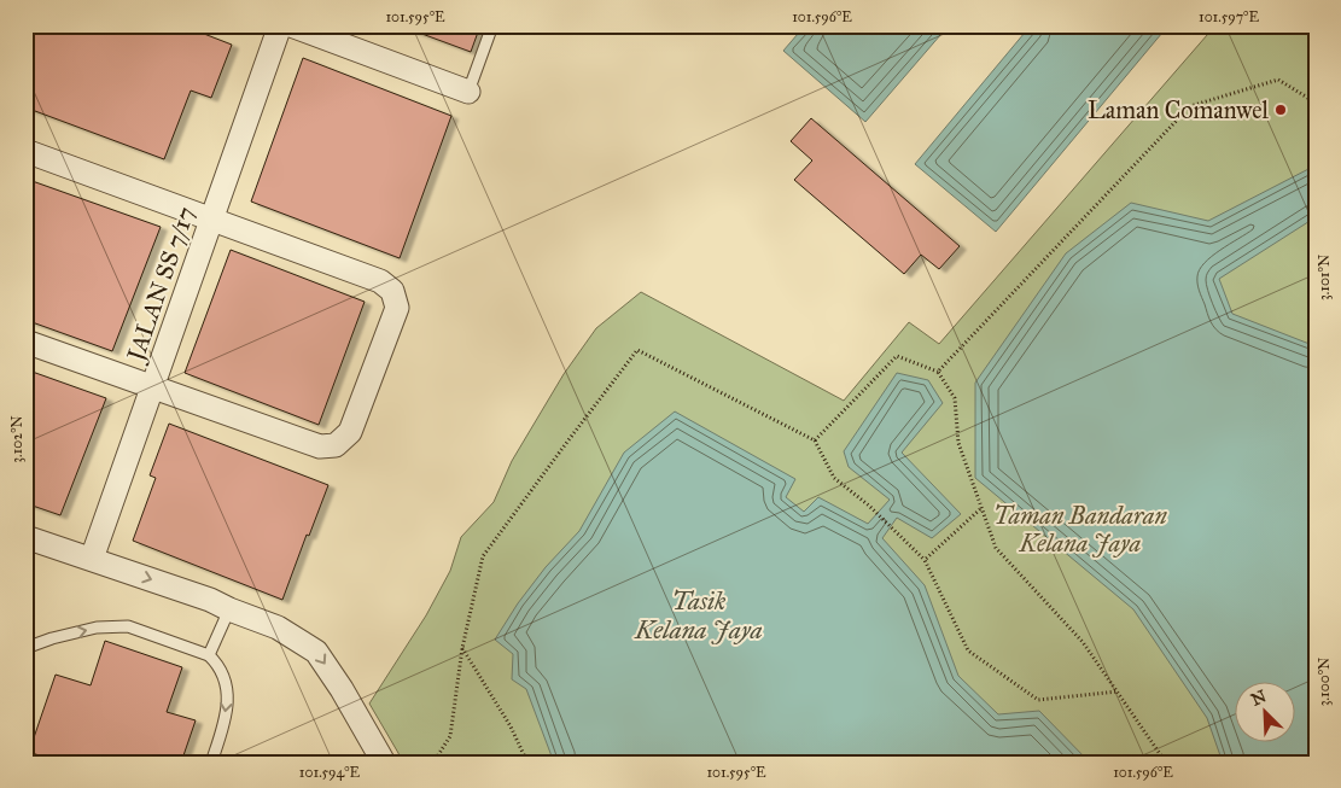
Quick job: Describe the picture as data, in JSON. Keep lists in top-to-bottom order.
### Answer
{
  "streets": {
    "street": ["JALAN SS 7/17"]
  },
  "water": ["Tasik Kelana Jaya"],
  "parks": ["Taman Bandaran Kelana Jaya"],
  "places": ["Laman Comanwel"],
  "north": "top left",
  "coordinates": [
    "101.595°E",
    "101.596°E",
    "101.597°E",
    "3.101°N",
    "3.102°N",
    "3.100°N",
    "101.594°E"
  ]
}
